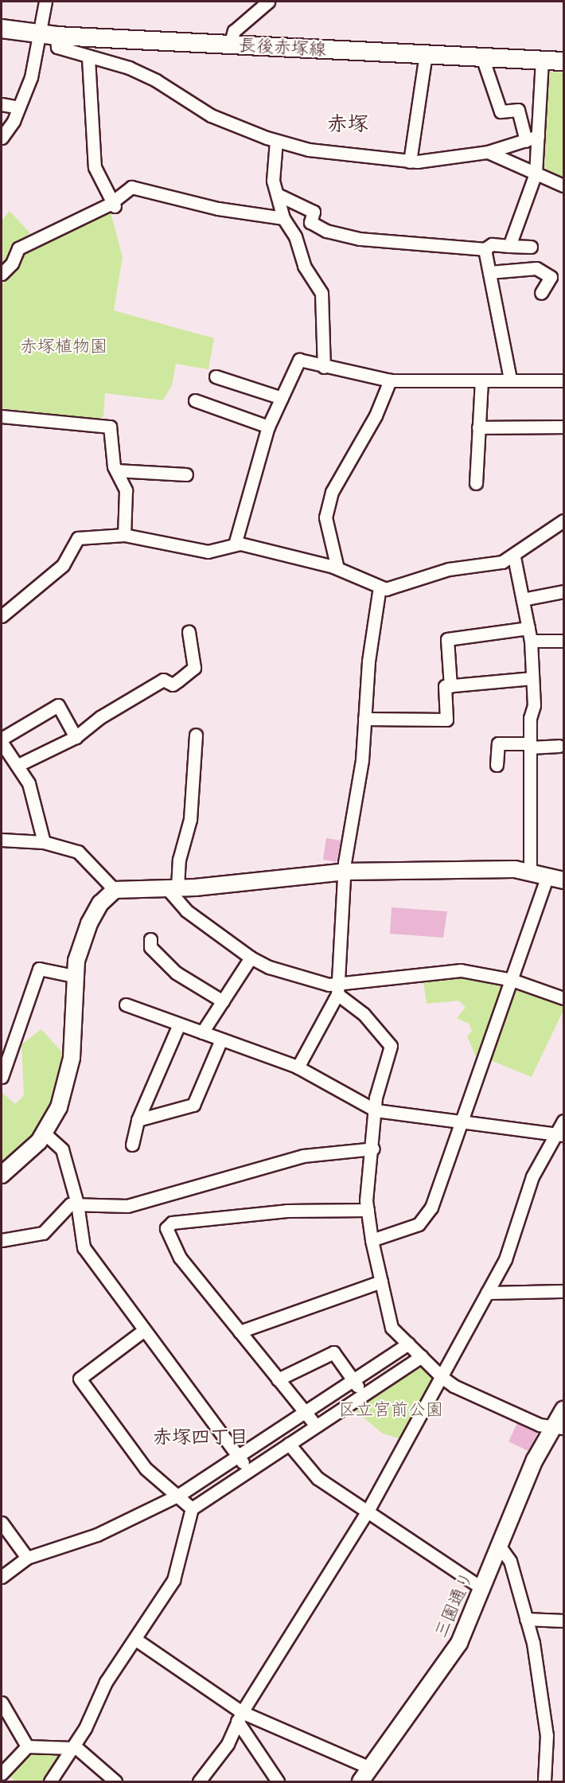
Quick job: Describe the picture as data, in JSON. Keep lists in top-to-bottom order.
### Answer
{
  "streets": {
    "main road": ["長後赤塚線"],
    "street": ["三園通り"]
  },
  "districts": ["赤塚", "赤塚四丁目"],
  "parks": ["赤塚植物園", "区立宮前公園"]
}
